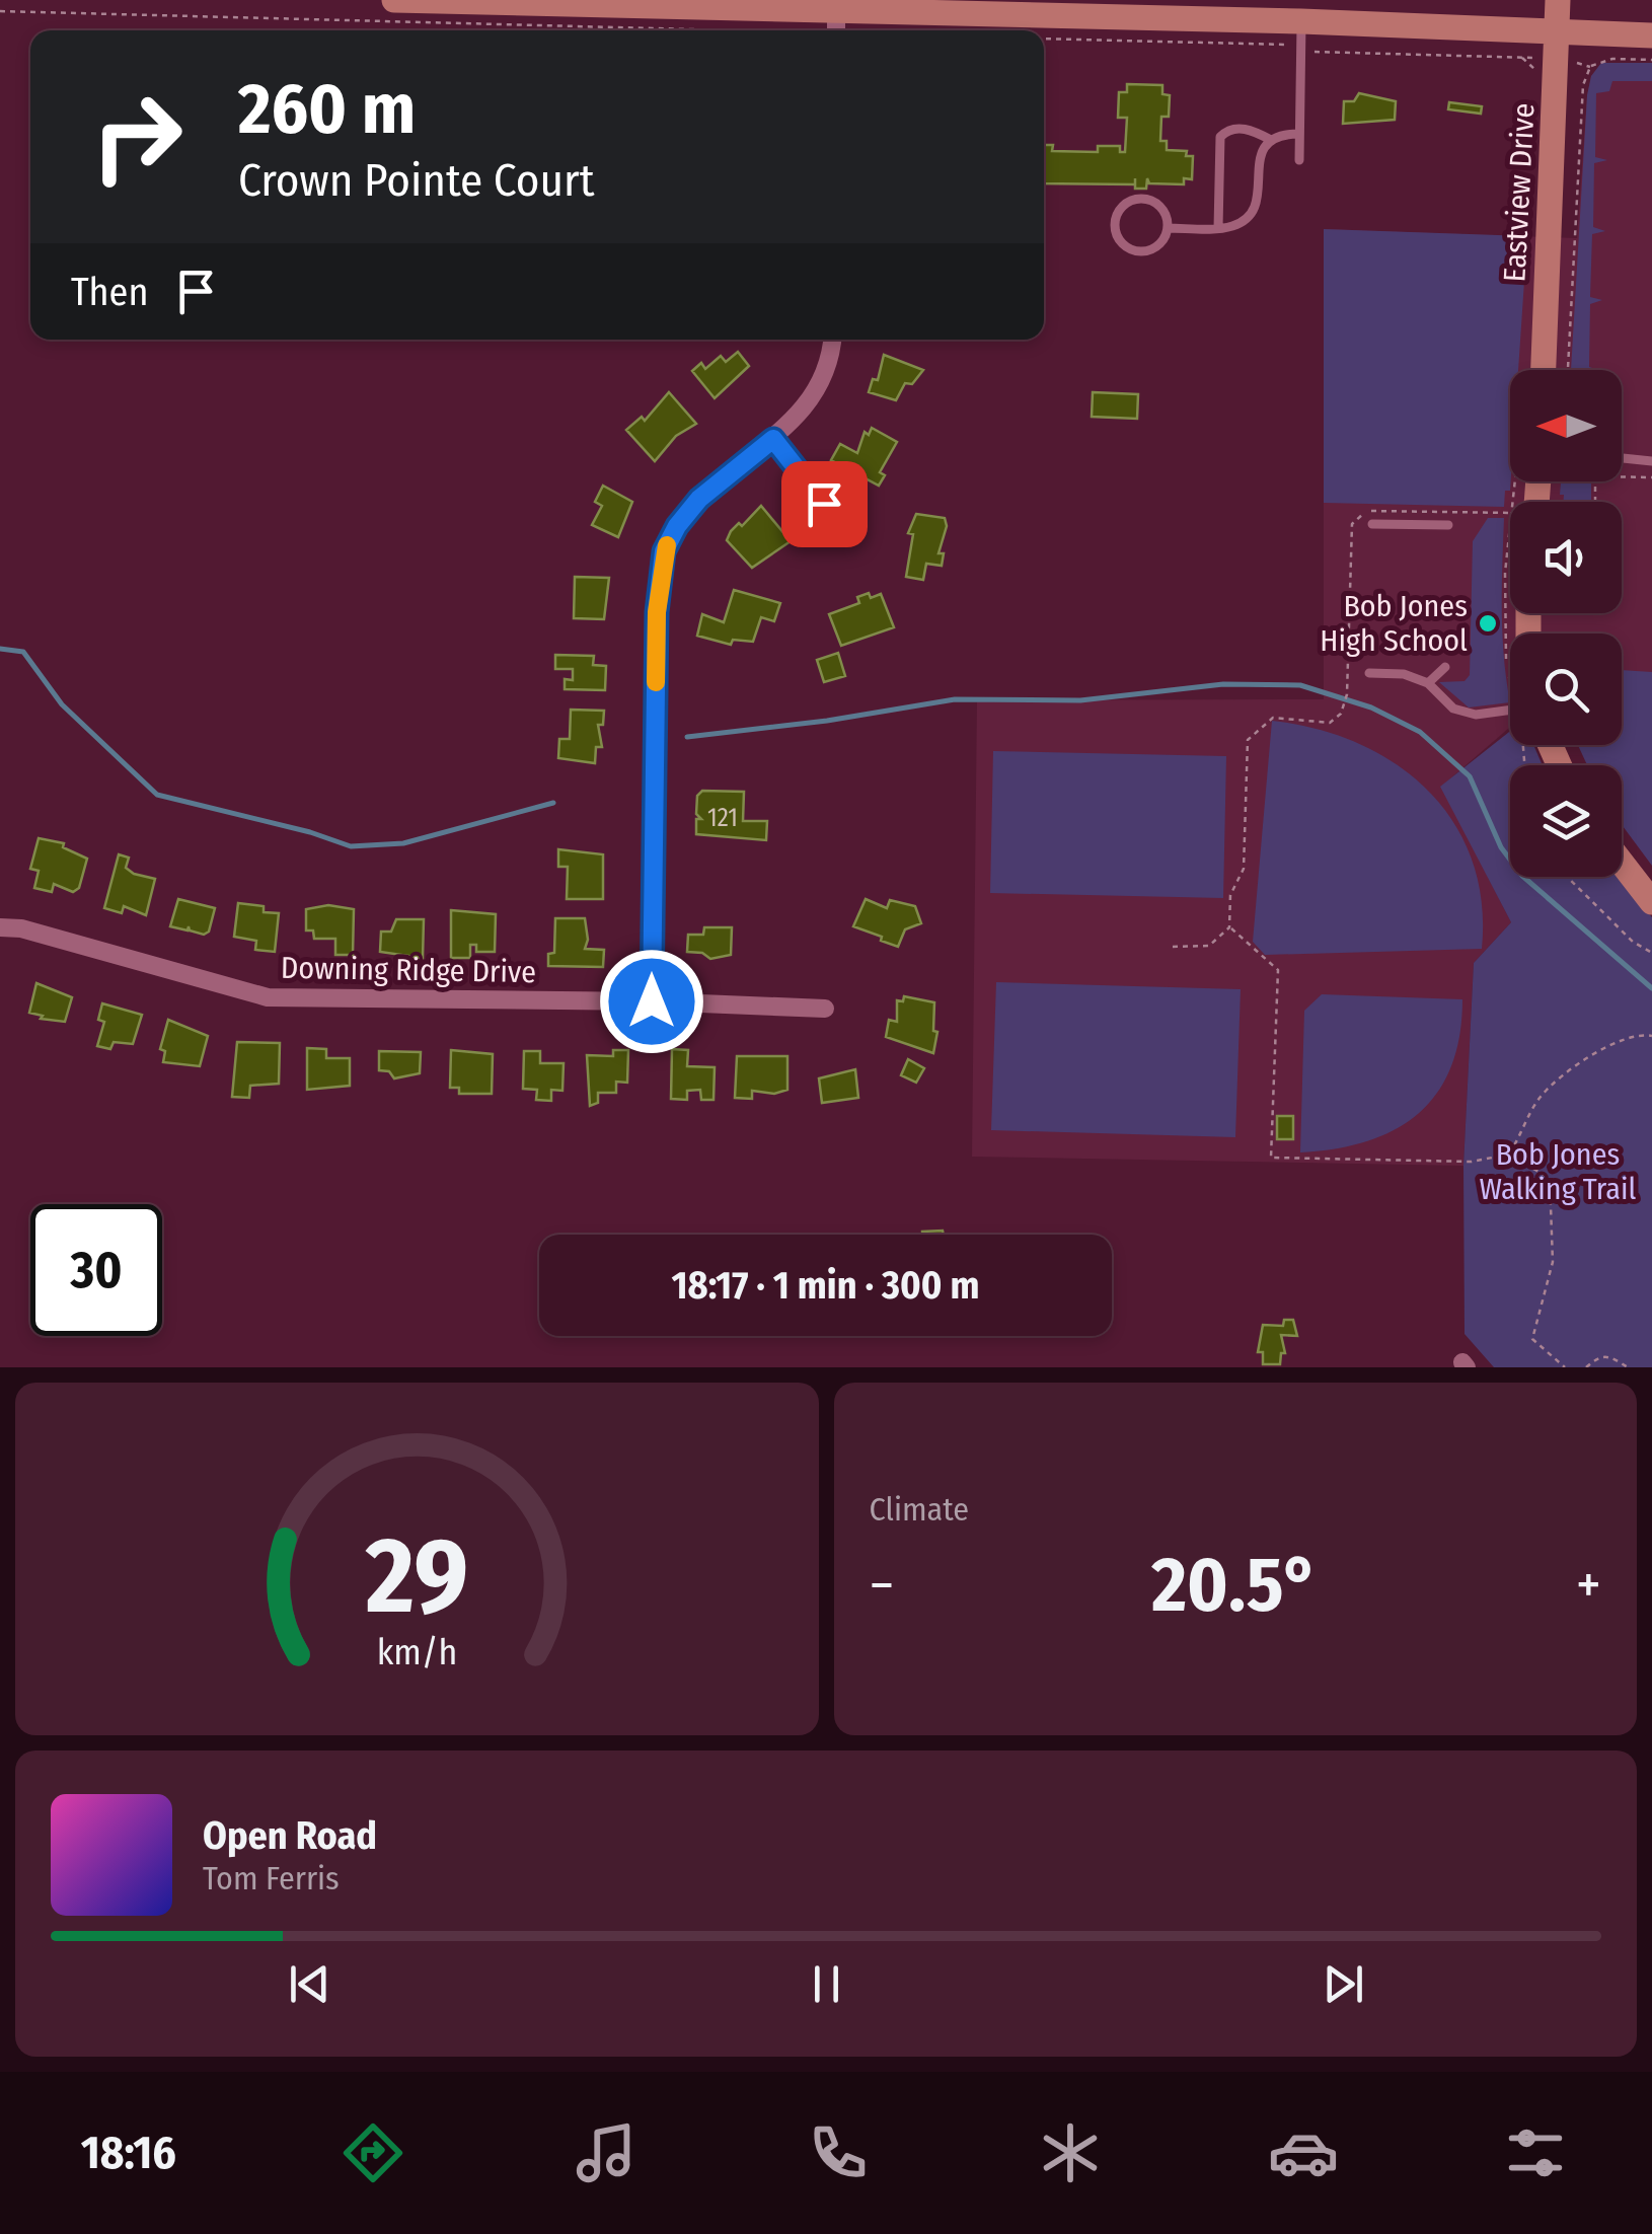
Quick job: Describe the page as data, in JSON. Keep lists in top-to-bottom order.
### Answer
{
  "streets": {
    "main road": ["Eastview Drive"],
    "street": ["Downing Ridge Drive"]
  },
  "parks": ["Bob Jones Walking Trail"],
  "places": ["Bob Jones High School"],
  "house_numbers": ["121"],
  "north": "left",
  "page": {
    "turn": ["260 m", "Crown Pointe Court"],
    "then": "Then",
    "limit": "30",
    "trip": "18:17 · 1 min · 300 m",
    "tile": "Climate",
    "heat": ["−", "20.5°", "+"],
    "song": ["Open Road", "Tom Ferris"],
    "tabs": "18:16",
    "gauge": ["29", "km/h"]
  }
}
